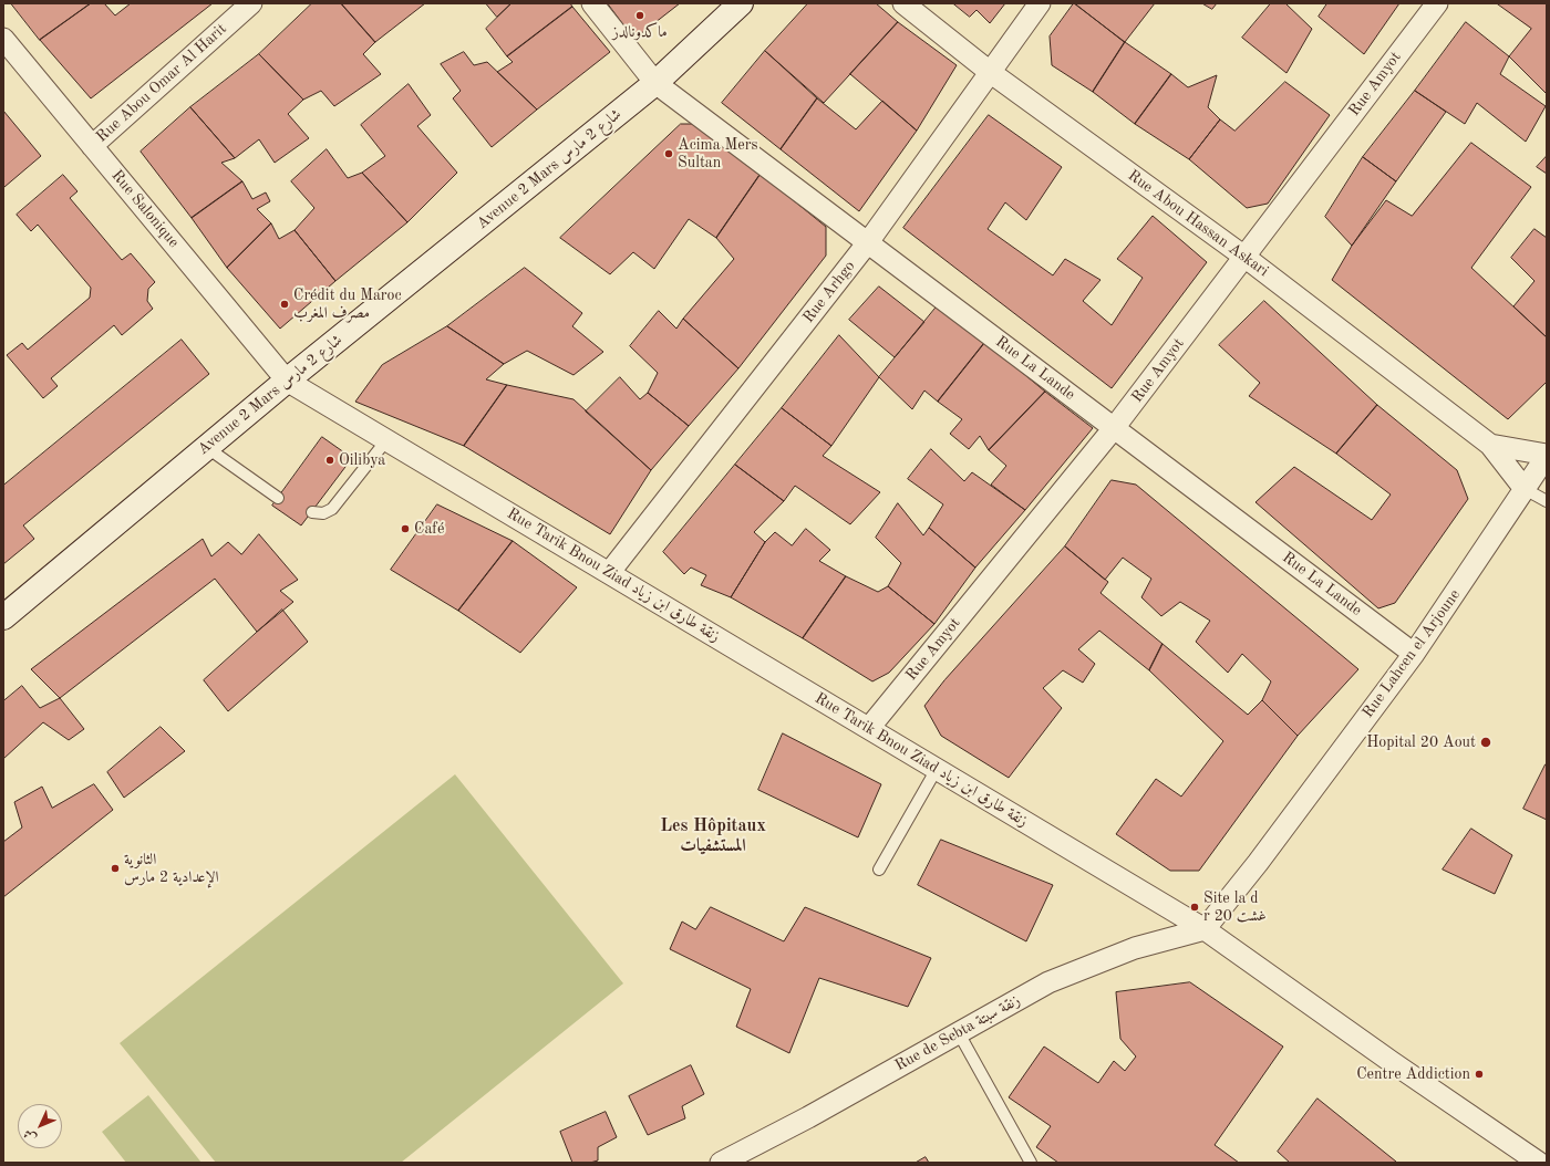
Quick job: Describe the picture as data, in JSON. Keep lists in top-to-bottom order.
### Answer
{
  "streets": {
    "main road": ["Avenue 2 Mars شارع 2 مارس"],
    "street": [
      "Rue Abou Omar Al Harit",
      "Rue Amyot",
      "Rue Salonique",
      "Rue Abou Hassan Askari",
      "Rue Arhgo",
      "Rue La Lande",
      "Rue Tarik Bnou Ziad زنقة طارق ابن زياد",
      "Rue Lahcen el Arjoune",
      "Rue de Sebta زنقة سبتة"
    ]
  },
  "crossings": [
    ["Rue Abou Omar Al Harit", "Rue Salonique"],
    ["Rue Amyot", "Rue Abou Hassan Askari"],
    ["Rue Amyot", "Rue La Lande"],
    ["Rue Amyot", "Rue Tarik Bnou Ziad زنقة طارق ابن زياد"],
    ["Avenue 2 Mars شارع 2 مارس", "Rue Salonique"],
    ["Avenue 2 Mars شارع 2 مارس", "Rue La Lande"],
    ["Avenue 2 Mars شارع 2 مارس", "Rue Tarik Bnou Ziad زنقة طارق ابن زياد"],
    ["Rue Salonique", "Rue Tarik Bnou Ziad زنقة طارق ابن زياد"],
    ["Rue Abou Hassan Askari", "Rue Arhgo"],
    ["Rue Abou Hassan Askari", "Rue Lahcen el Arjoune"],
    ["Rue Arhgo", "Rue La Lande"],
    ["Rue Arhgo", "Rue Tarik Bnou Ziad زنقة طارق ابن زياد"],
    ["Rue La Lande", "Rue Lahcen el Arjoune"],
    ["Rue Tarik Bnou Ziad زنقة طارق ابن زياد", "Rue Lahcen el Arjoune"],
    ["Rue Tarik Bnou Ziad زنقة طارق ابن زياد", "Rue de Sebta زنقة سبتة"],
    ["Rue Lahcen el Arjoune", "Rue de Sebta زنقة سبتة"]
  ],
  "districts": ["Les Hôpitaux المستشفيات"],
  "places": [
    "ماكدونالدز",
    "Acima Mers Sultan",
    "Crédit du Maroc مصرف المغرب",
    "Oilibya",
    "Café",
    "Hopital 20 Aout",
    "الثانوية الإعدادية 2 مارس",
    "Site la d r 20 غشت",
    "Centre Addiction"
  ],
  "north": "bottom left"
}
